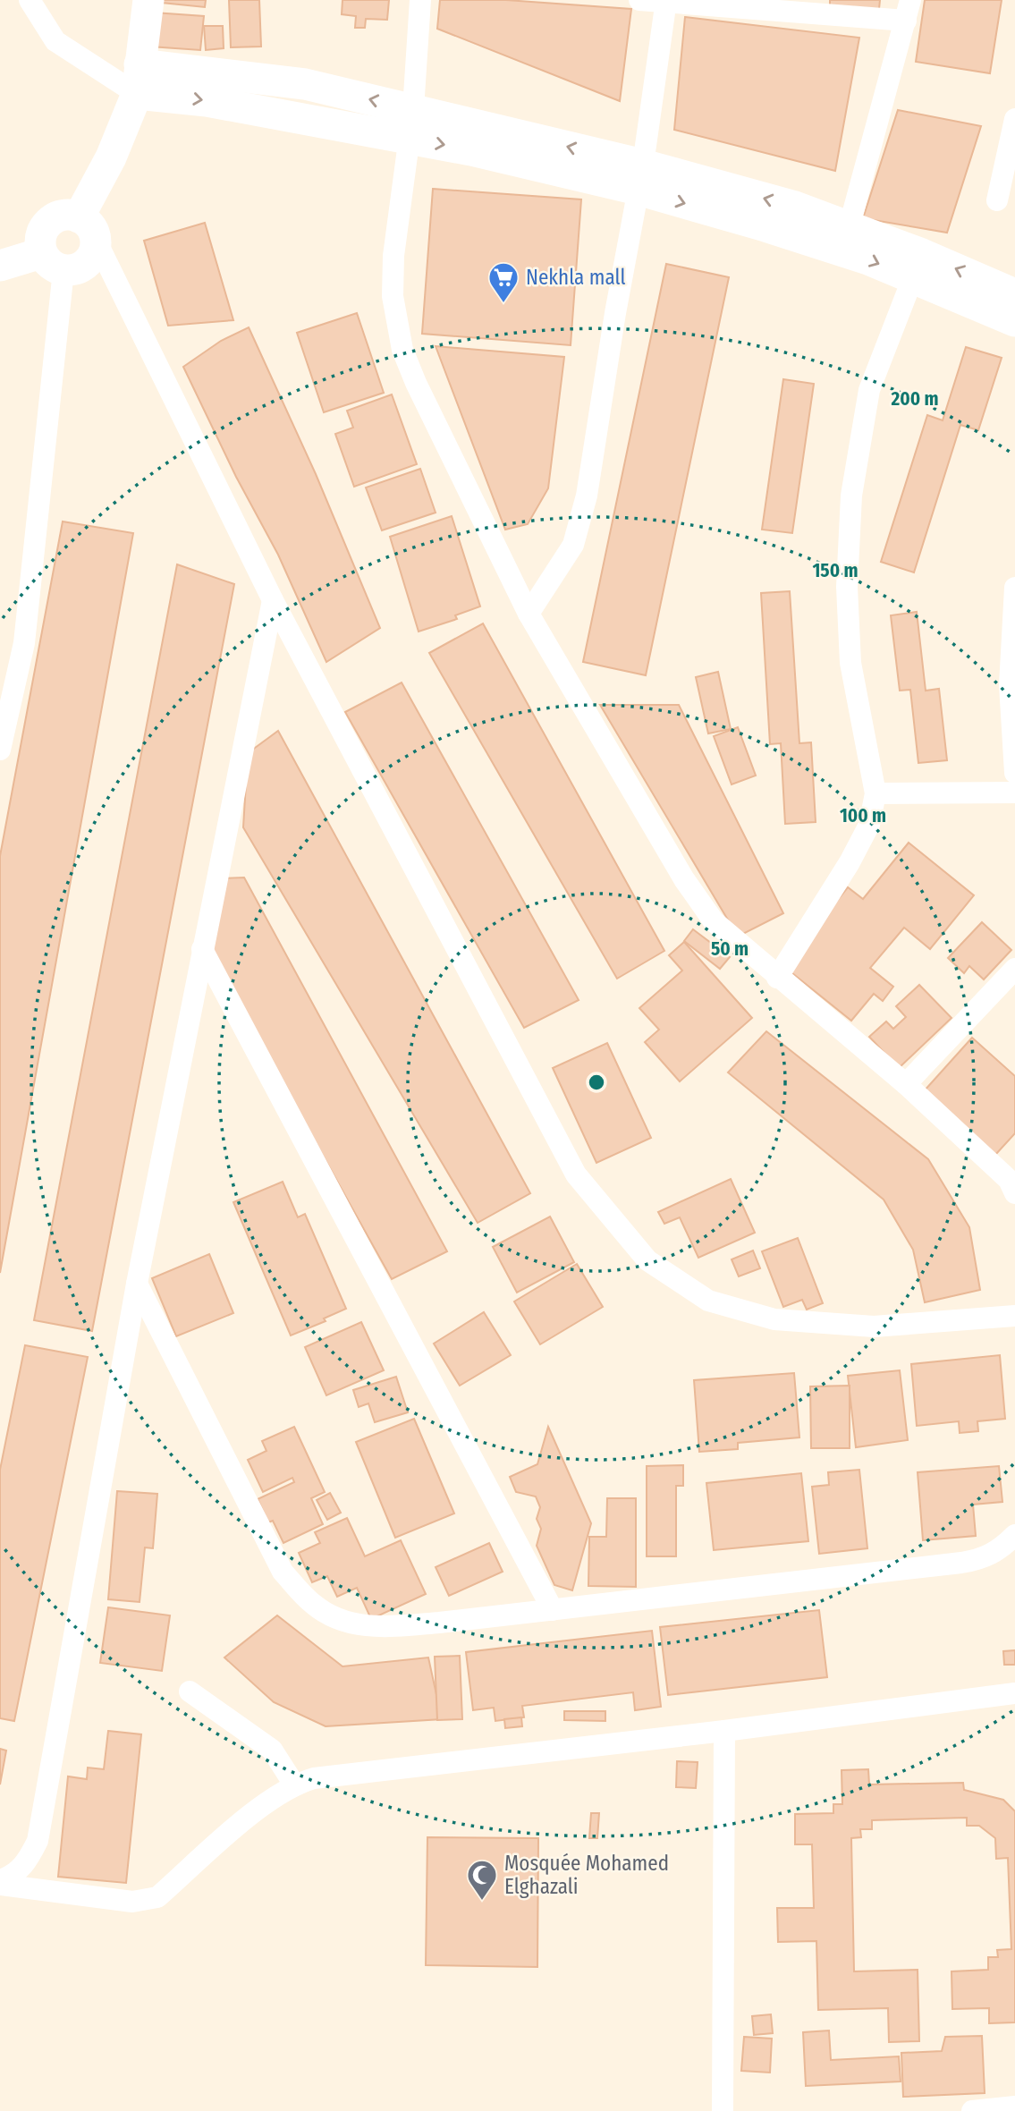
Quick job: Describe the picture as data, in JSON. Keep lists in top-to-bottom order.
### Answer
{
  "places": {
    "supermarket": ["Nekhla mall"],
    "mosque": ["Mosquée Mohamed Elghazali"]
  },
  "rings": [
    "200 m",
    "150 m",
    "100 m",
    "50 m"
  ]
}
